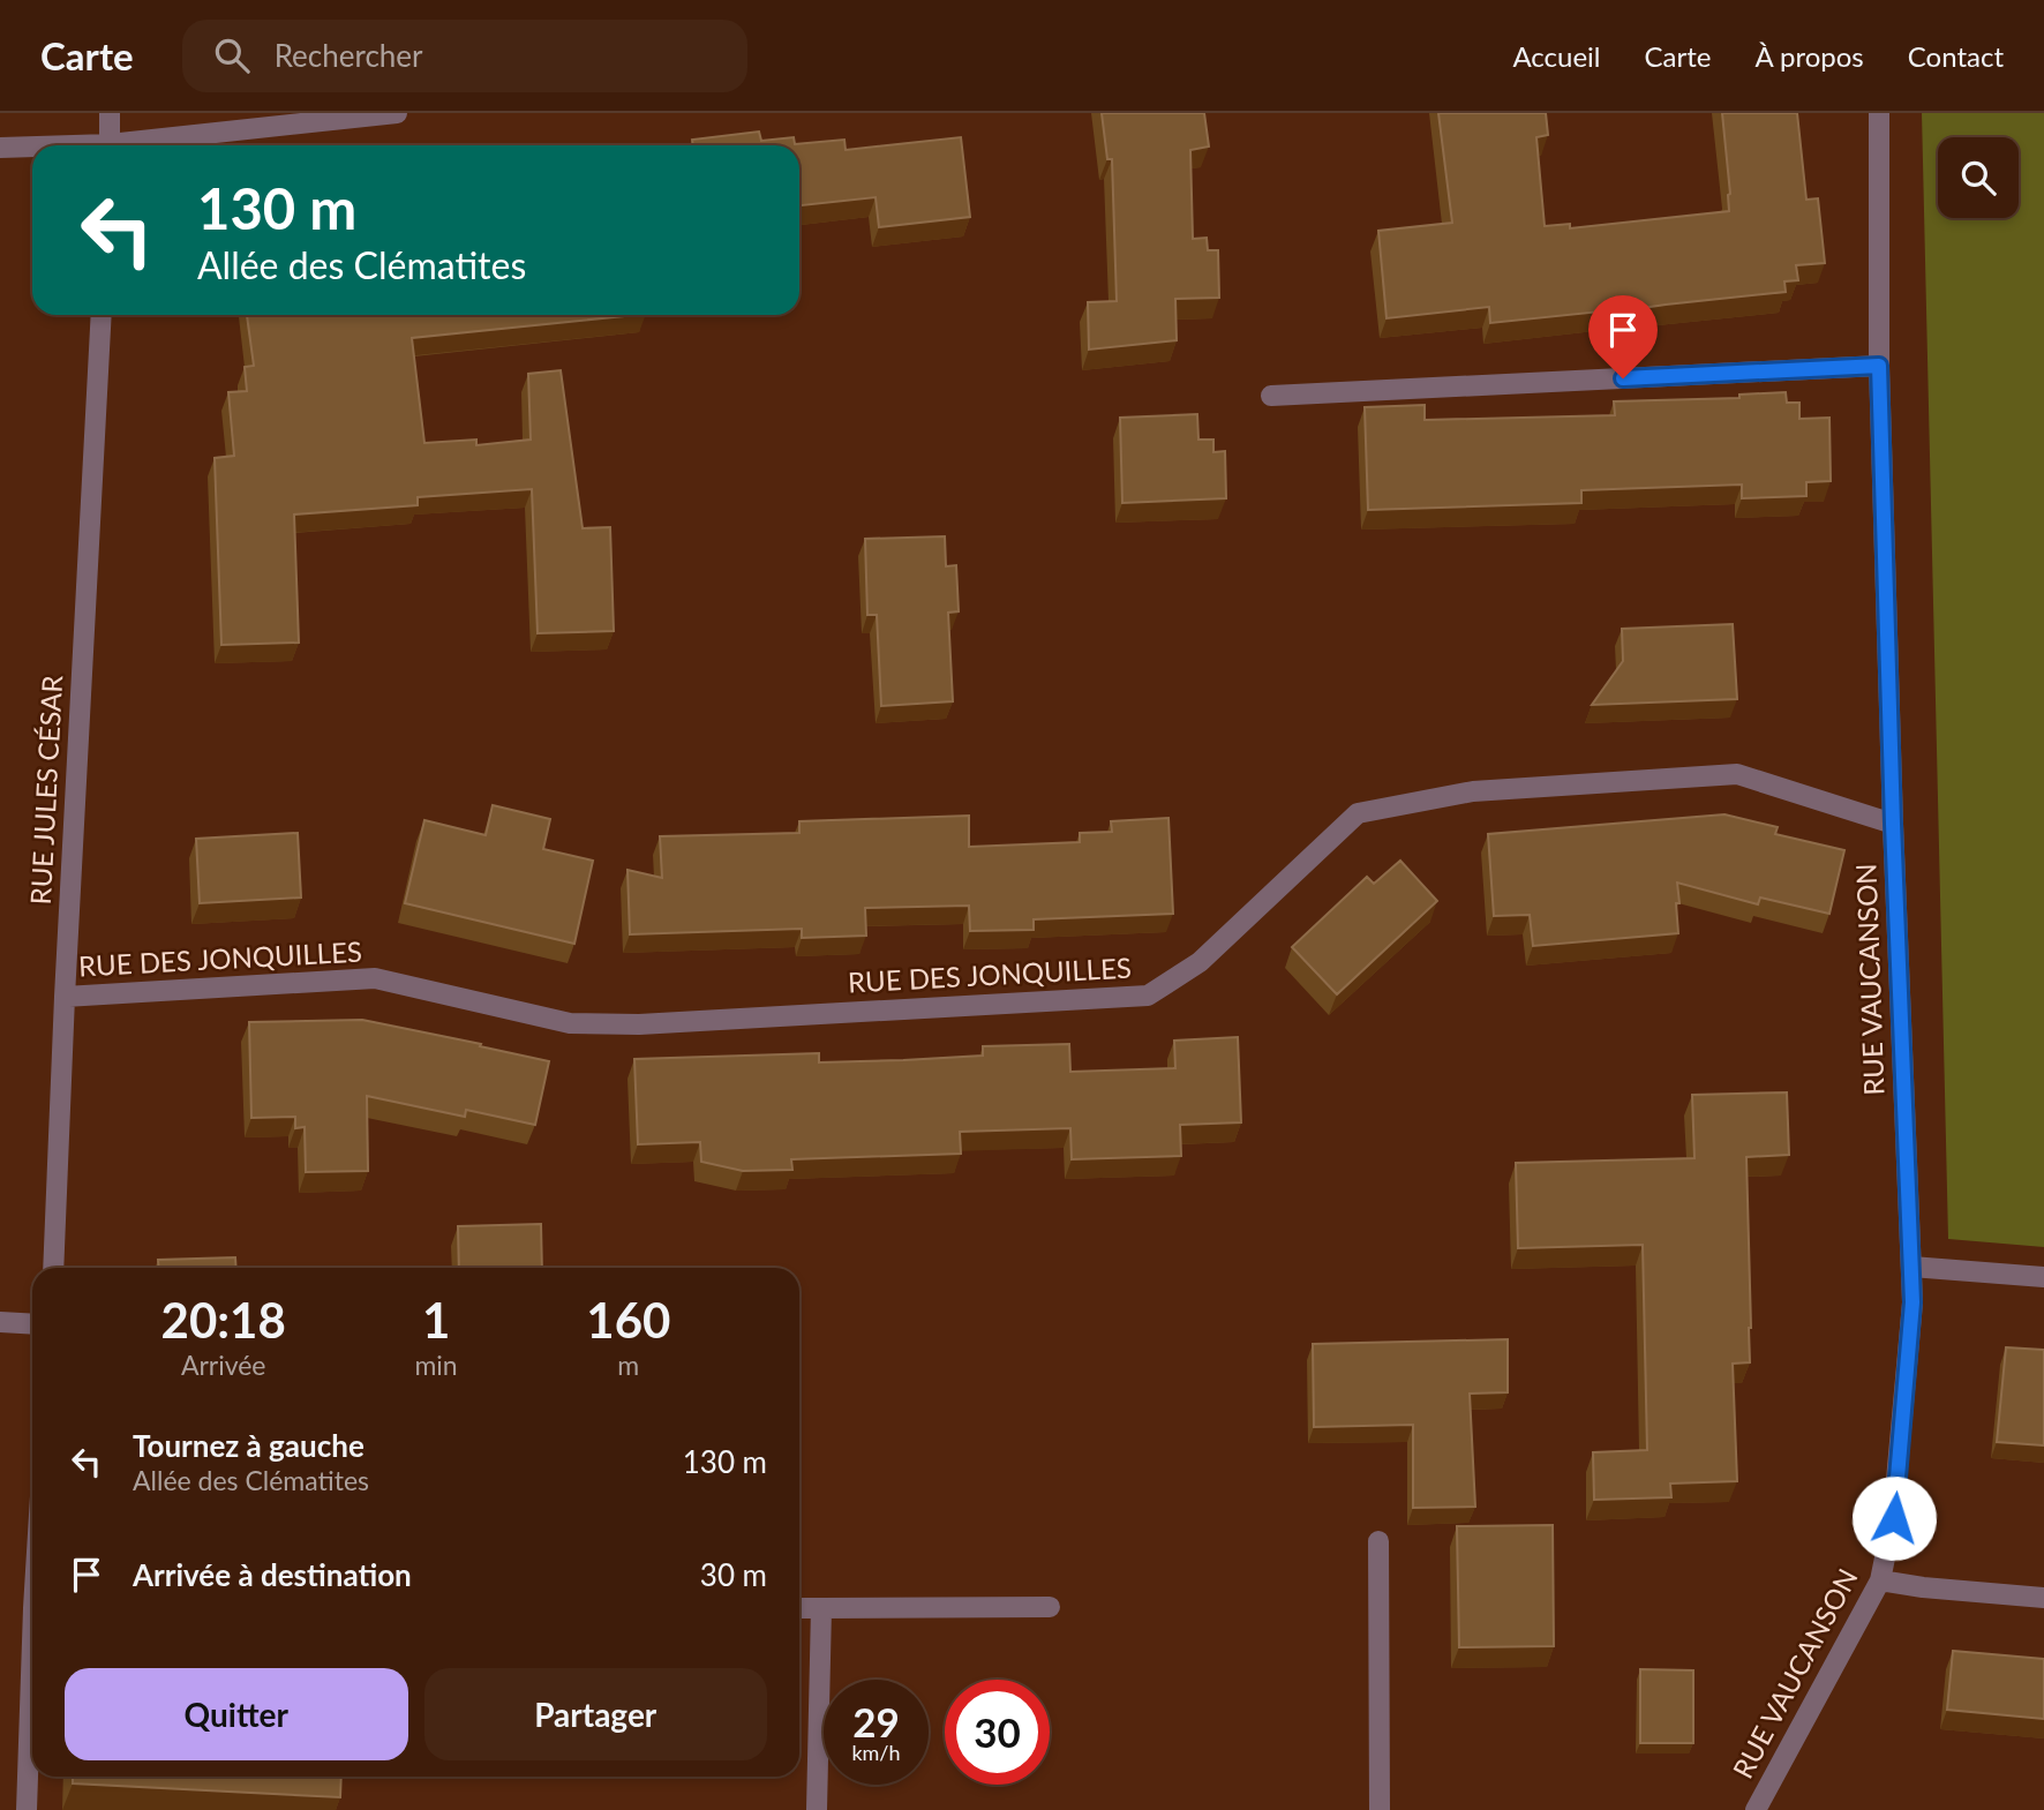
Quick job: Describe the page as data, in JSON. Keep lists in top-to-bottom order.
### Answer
{
  "streets": {
    "street": ["RUE JULES CÉSAR", "RUE DES JONQUILLES", "RUE VAUCANSON"]
  },
  "crossings": [
    ["RUE JULES CÉSAR", "RUE DES JONQUILLES"],
    ["RUE DES JONQUILLES", "RUE VAUCANSON"]
  ],
  "page": {
    "header": "Carte",
    "search": "Rechercher",
    "nav": [
      "Accueil",
      "Carte",
      "À propos",
      "Contact"
    ],
    "turn": ["130 m", "Allée des Clématites"],
    "eta": [
      "20:18",
      "Arrivée",
      "1",
      "min",
      "160",
      "m"
    ],
    "list": [
      {
        "name": "Tournez à gauche",
        "note": "Allée des Clématites",
        "value": "130 m"
      },
      {
        "name": "Arrivée à destination",
        "value": "30 m"
      }
    ],
    "buttons": ["Quitter", "Partager"],
    "speed": "29 km/h",
    "limit": "30"
  }
}
